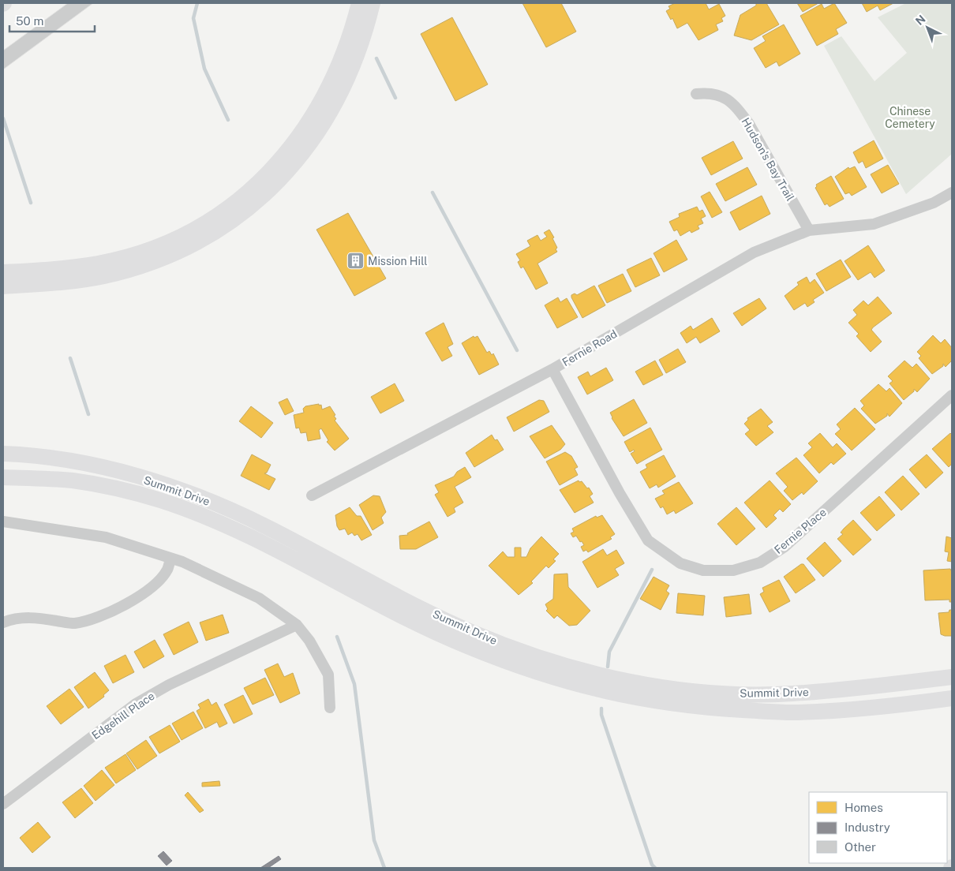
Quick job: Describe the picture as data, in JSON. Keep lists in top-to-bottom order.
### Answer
{
  "streets": {
    "main road": ["Summit Drive"],
    "street": [
      "Hudson's Bay Trail",
      "Fernie Road",
      "Fernie Place",
      "Edgehill Place"
    ]
  },
  "crossings": [
    ["Hudson's Bay Trail", "Fernie Road"],
    ["Fernie Road", "Fernie Place"]
  ],
  "parks": ["Chinese Cemetery"],
  "places": {
    "building": ["Mission Hill"]
  },
  "legend": ["Homes", "Industry", "Other"],
  "scale_bar": "50 m",
  "north": "top left"
}
